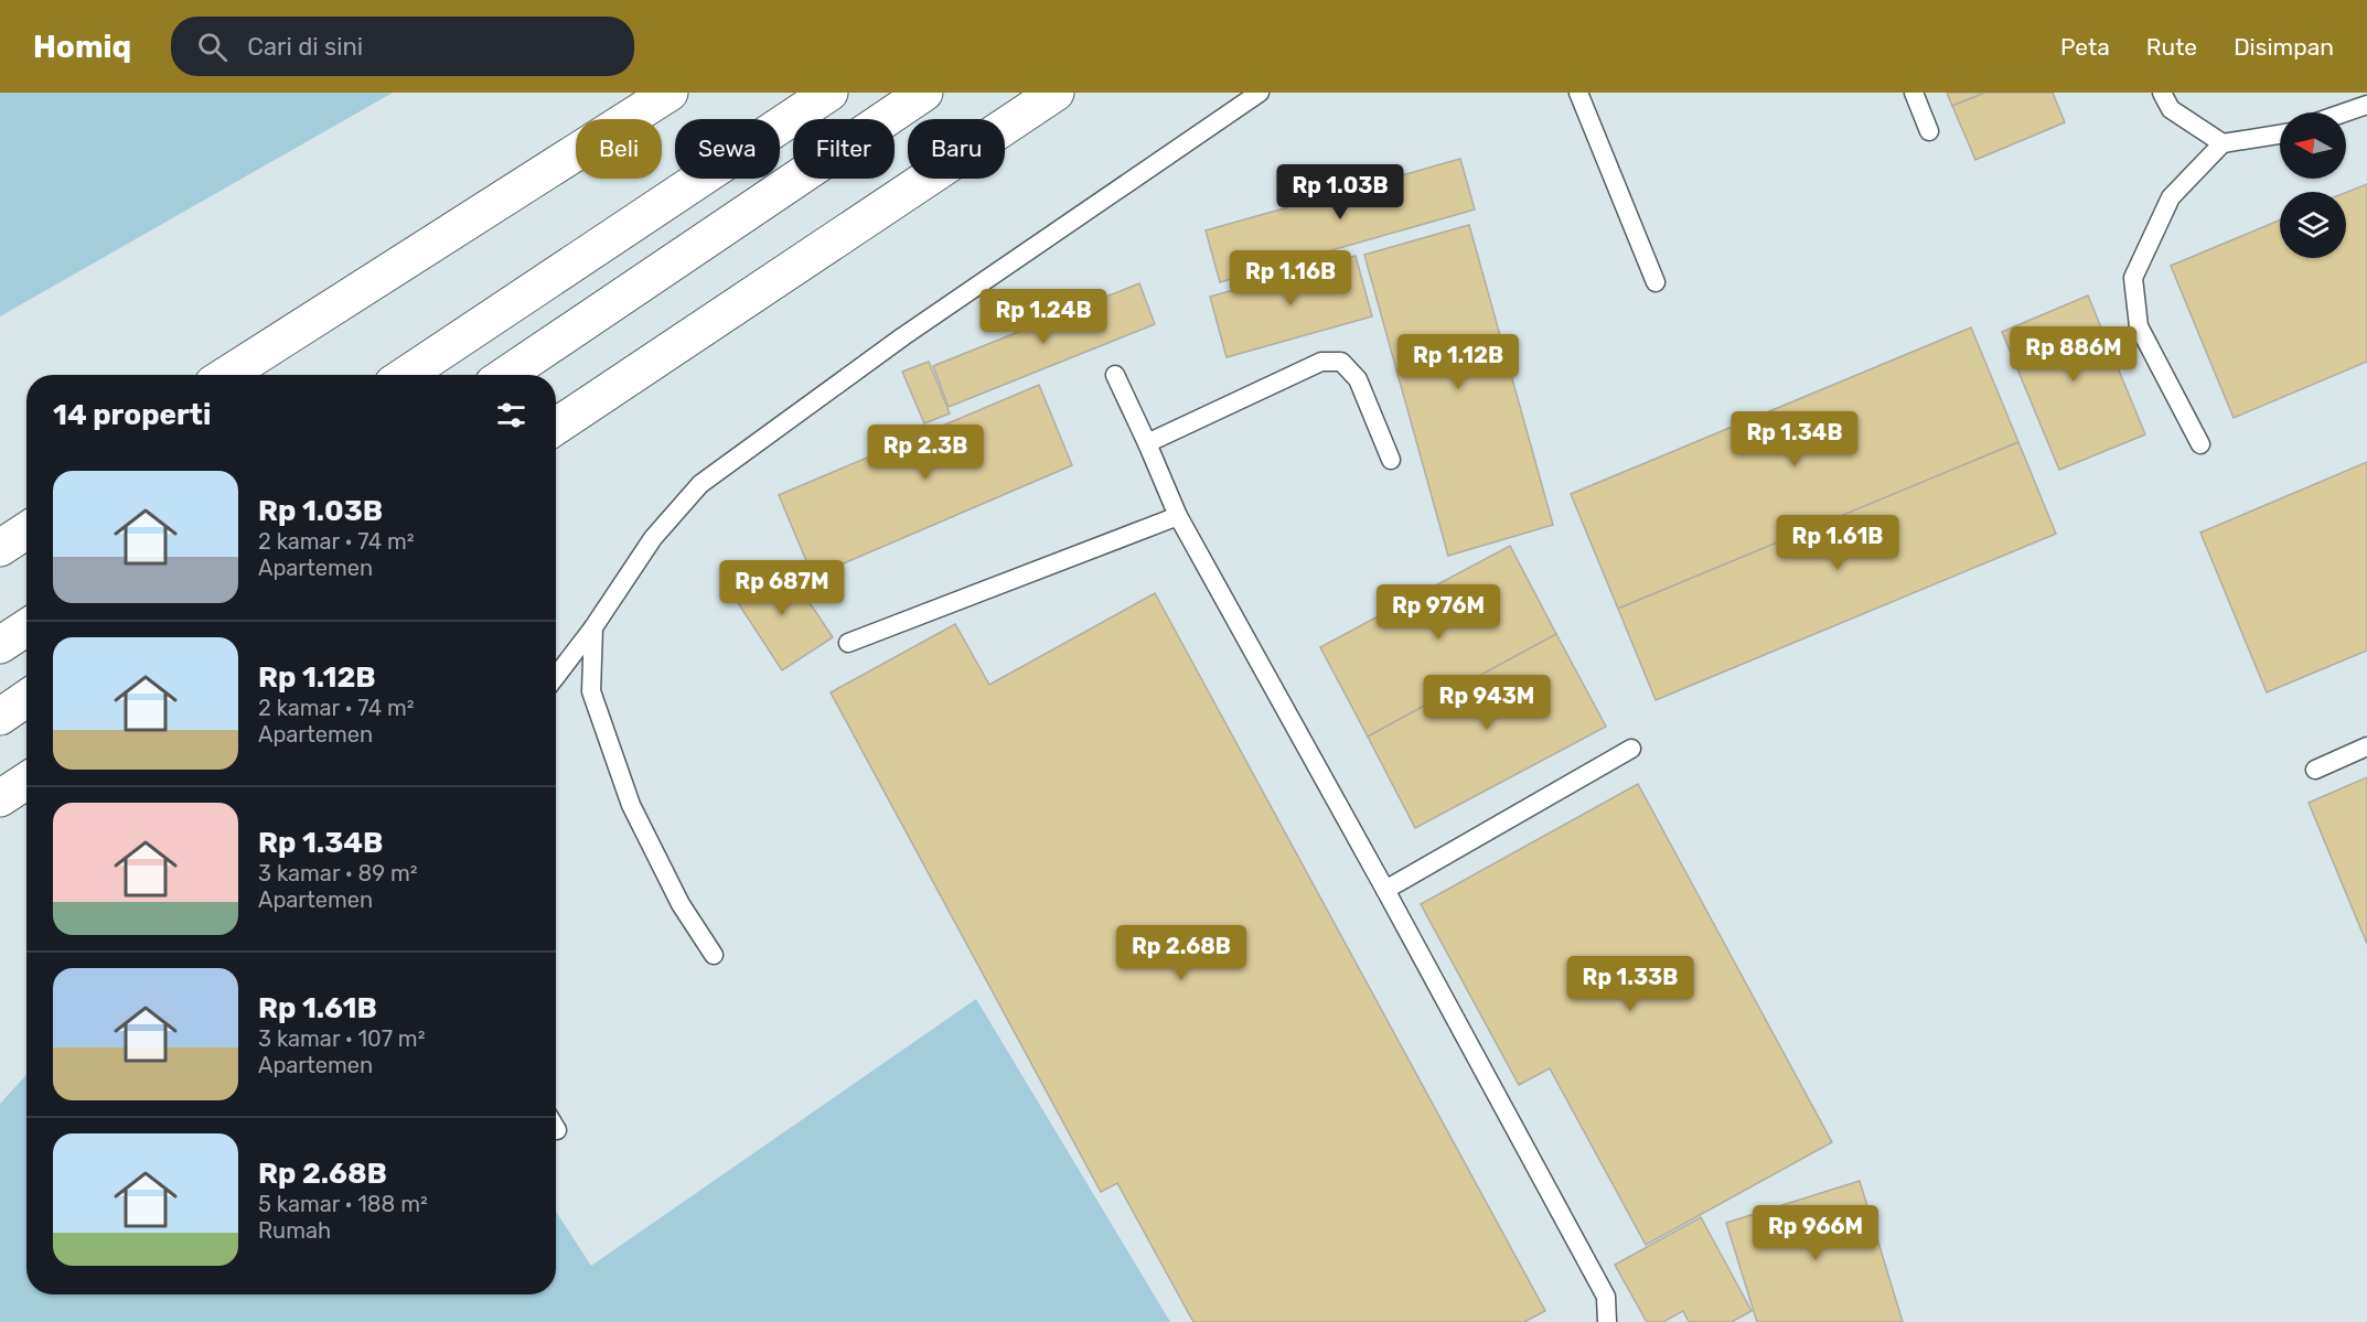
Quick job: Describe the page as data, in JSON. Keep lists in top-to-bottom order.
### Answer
{
  "north": "left",
  "page": {
    "header": "Homiq",
    "search": "Cari di sini",
    "nav": ["Peta", "Rute", "Disimpan"],
    "chip": [
      "Beli",
      "Sewa",
      "Filter",
      "Baru"
    ],
    "price": [
      "Rp 1.03B",
      "Rp 1.16B",
      "Rp 1.24B",
      "Rp 886M",
      "Rp 1.12B",
      "Rp 1.34B",
      "Rp 2.3B",
      "Rp 1.61B",
      "Rp 687M",
      "Rp 976M",
      "Rp 943M",
      "Rp 2.68B",
      "Rp 1.33B",
      "Rp 966M"
    ],
    "heading": "14 properti",
    "list": [
      {
        "name": "Rp 1.03B",
        "note": "2 kamar · 74 m² · Apartemen"
      },
      {
        "name": "Rp 1.12B",
        "note": "2 kamar · 74 m² · Apartemen"
      },
      {
        "name": "Rp 1.34B",
        "note": "3 kamar · 89 m² · Apartemen"
      },
      {
        "name": "Rp 1.61B",
        "note": "3 kamar · 107 m² · Apartemen"
      },
      {
        "name": "Rp 2.68B",
        "note": "5 kamar · 188 m² · Rumah"
      }
    ]
  }
}
